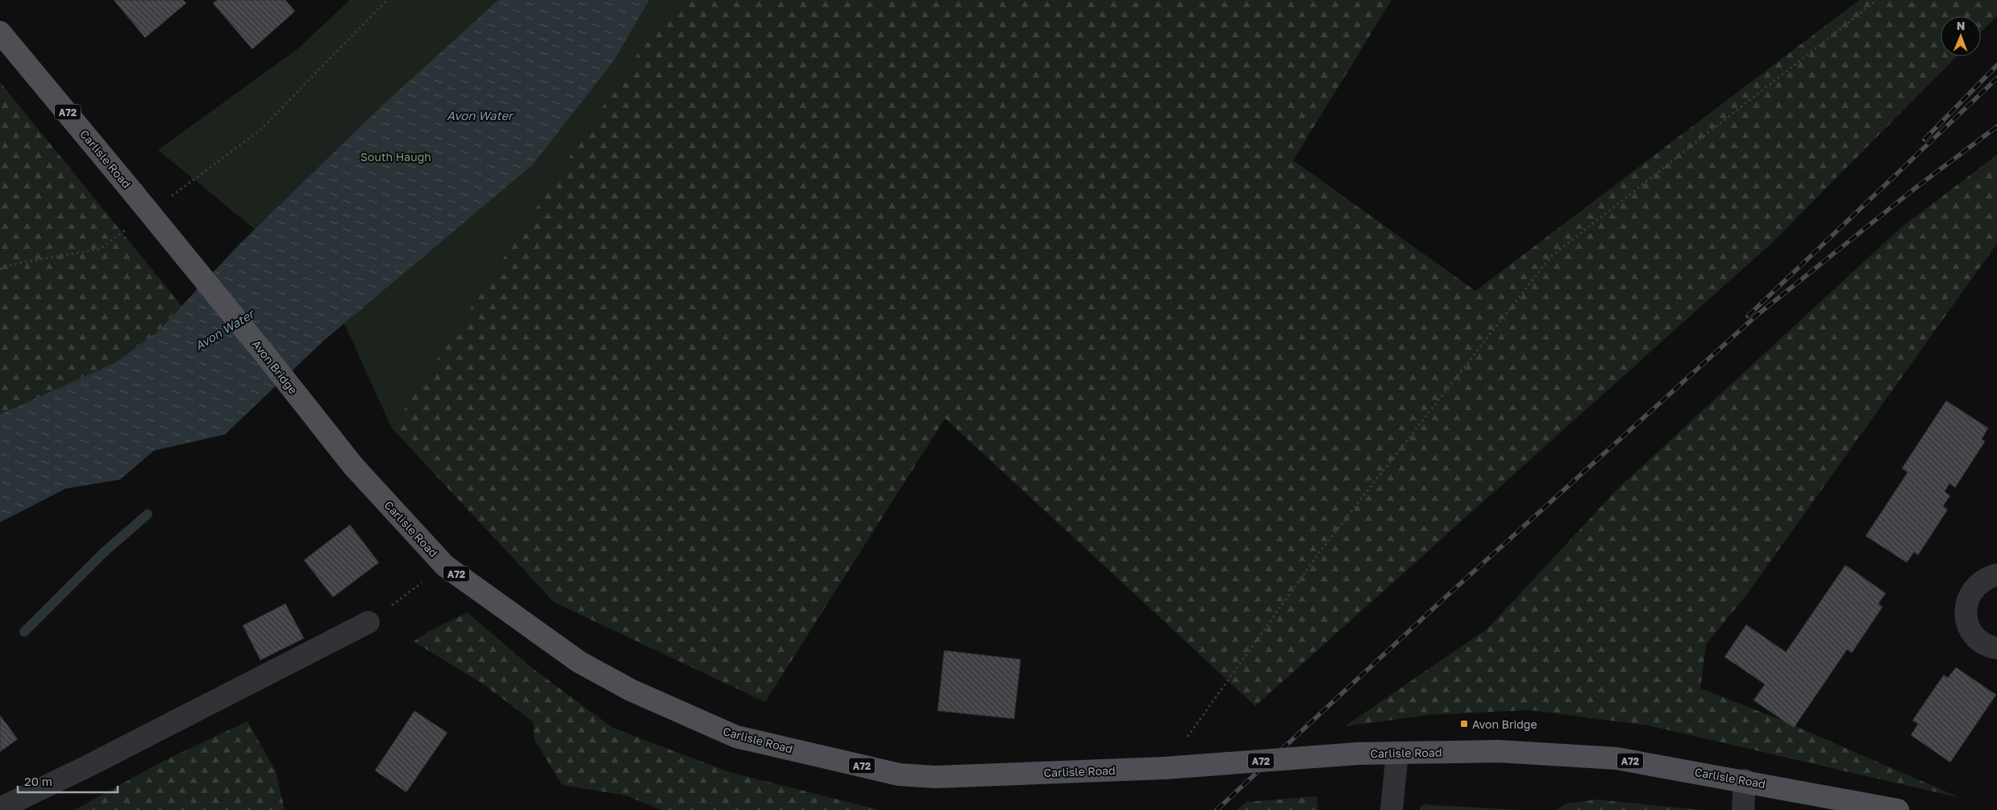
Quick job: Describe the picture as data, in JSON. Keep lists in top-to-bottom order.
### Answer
{
  "streets": {
    "main road": ["A72", "Carlisle Road", "Avon Bridge"]
  },
  "crossings": [
    ["Carlisle Road", "Avon Bridge"]
  ],
  "water": ["Avon Water"],
  "parks": ["South Haugh"],
  "places": {
    "transit": ["Avon Bridge"]
  },
  "scale_bar": "20 m",
  "north": "top"
}
